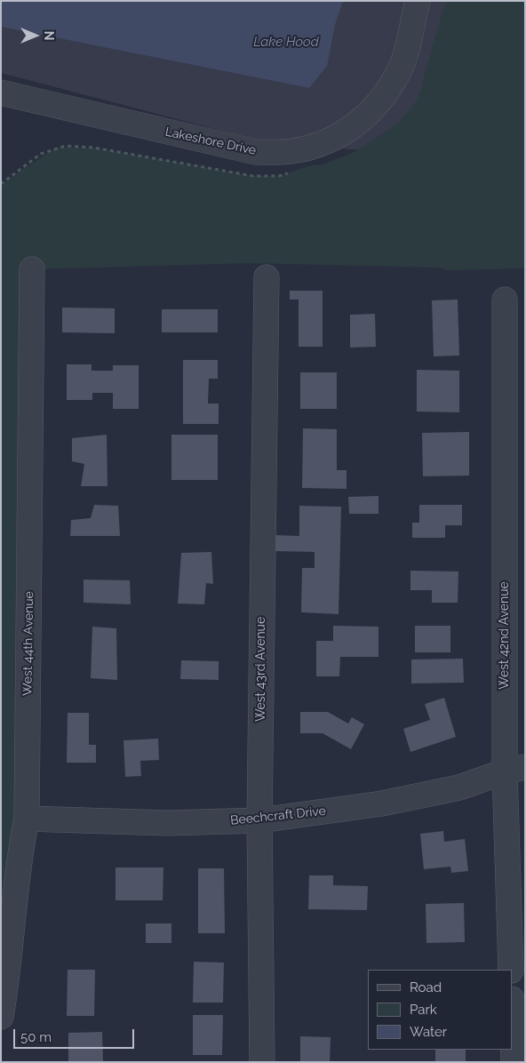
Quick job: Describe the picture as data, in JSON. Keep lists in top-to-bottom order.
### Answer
{
  "streets": {
    "street": [
      "Lakeshore Drive",
      "West 42nd Avenue",
      "West 44th Avenue",
      "West 43rd Avenue",
      "Beechcraft Drive"
    ]
  },
  "crossings": [
    ["West 42nd Avenue", "Beechcraft Drive"],
    ["West 44th Avenue", "Beechcraft Drive"],
    ["West 43rd Avenue", "Beechcraft Drive"]
  ],
  "water": ["Lake Hood"],
  "legend": ["Road", "Park", "Water"],
  "scale_bar": "50 m",
  "north": "right"
}
